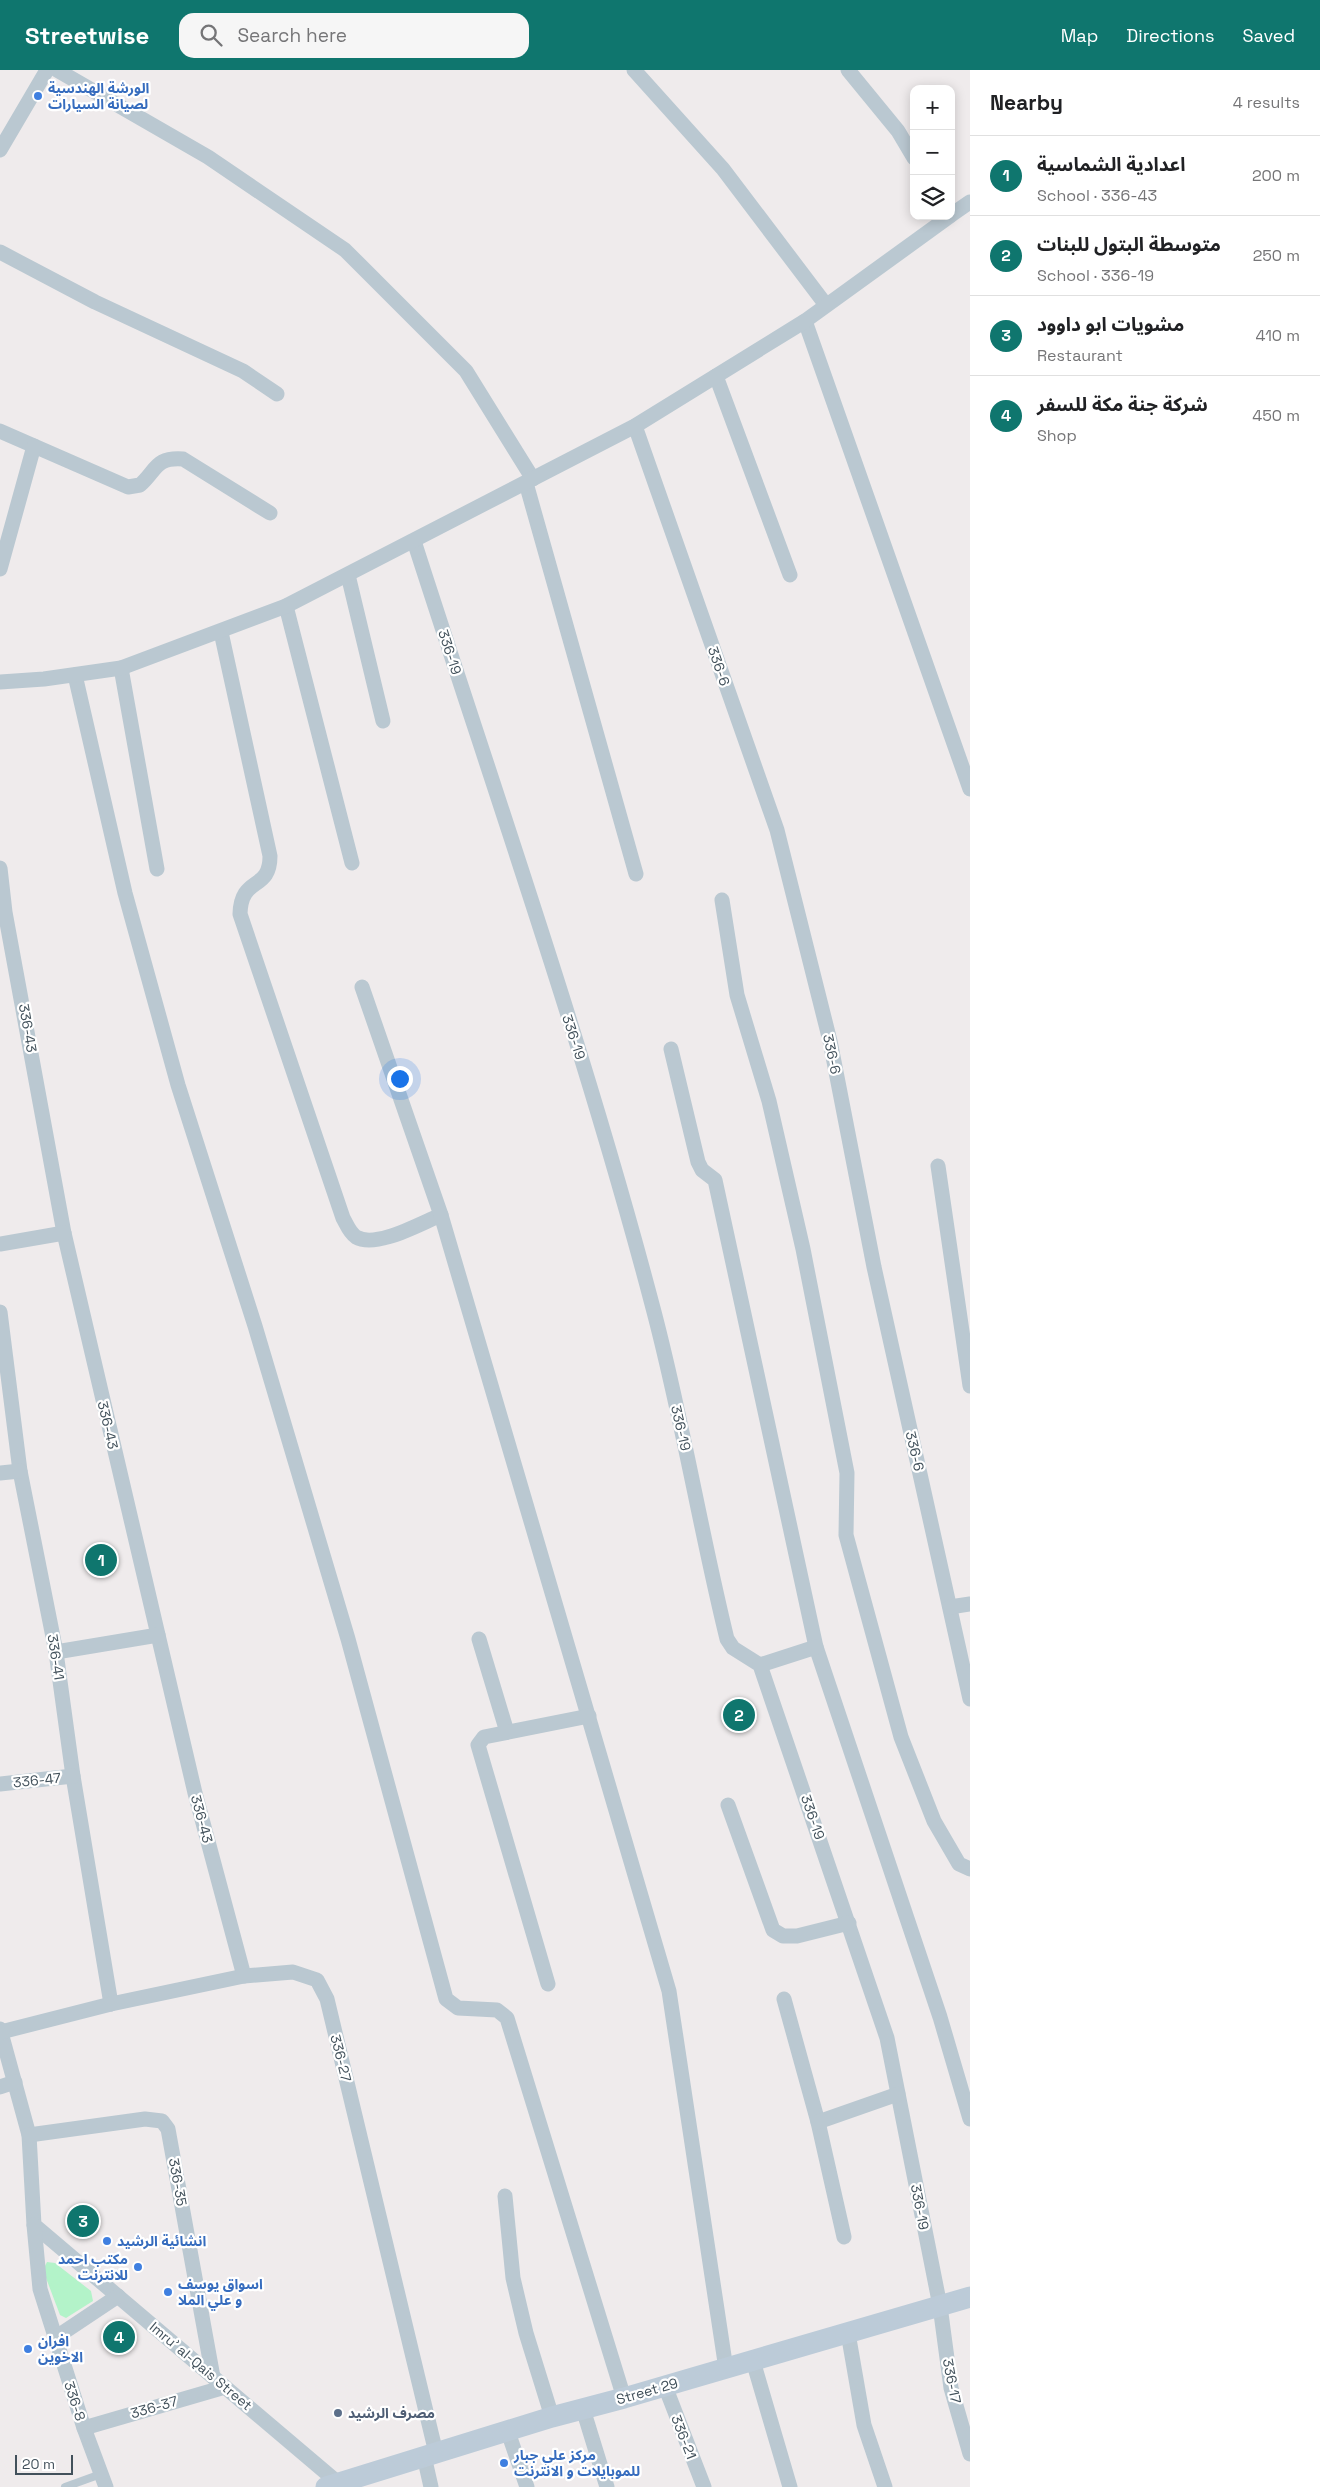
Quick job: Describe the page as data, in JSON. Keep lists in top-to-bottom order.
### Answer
{
  "streets": {
    "street": [
      "336-19",
      "336-6",
      "336-43",
      "336-41",
      "336-47",
      "336-27",
      "336-35",
      "Imruʾ al-Qais Street",
      "336-17",
      "Street 29",
      "336-8",
      "336-37",
      "336-21"
    ]
  },
  "crossings": [
    ["336-19", "336-17"],
    ["336-19", "Street 29"],
    ["336-43", "336-27"],
    ["336-41", "336-47"],
    ["336-41", "336-27"],
    ["336-27", "Street 29"],
    ["336-35", "Imruʾ al-Qais Street"],
    ["336-35", "336-37"],
    ["Imruʾ al-Qais Street", "Street 29"],
    ["Imruʾ al-Qais Street", "336-8"],
    ["Imruʾ al-Qais Street", "336-37"],
    ["336-17", "Street 29"],
    ["Street 29", "336-21"],
    ["336-8", "336-37"]
  ],
  "places": [
    "الورشة الهندسية لصيانة السيارات",
    "انشائية الرشيد",
    "مكتب احمد للانترنت",
    "اسواق يوسف و علي الملا",
    "افران الاخوين",
    "مصرف الرشيد",
    "مركز علي جبار للموبايلات و الانترنت"
  ],
  "scale_bar": "20 m",
  "page": {
    "header": "Streetwise",
    "search": "Search here",
    "nav": ["Map", "Directions", "Saved"],
    "heading": ["Nearby", "4 results"],
    "map_buttons": ["+", "−"],
    "list": [
      {
        "mark": "1",
        "name": "اعدادية الشماسية",
        "note": "School · 336-43",
        "value": "200 m"
      },
      {
        "mark": "2",
        "name": "متوسطة البتول للبنات",
        "note": "School · 336-19",
        "value": "250 m"
      },
      {
        "mark": "3",
        "name": "مشويات ابو داوود",
        "note": "Restaurant",
        "value": "410 m"
      },
      {
        "mark": "4",
        "name": "شركة جنة مكة للسفر",
        "note": "Shop",
        "value": "450 m"
      }
    ],
    "pins": [
      "1",
      "2",
      "3",
      "4"
    ],
    "scale": "20 m"
  }
}
